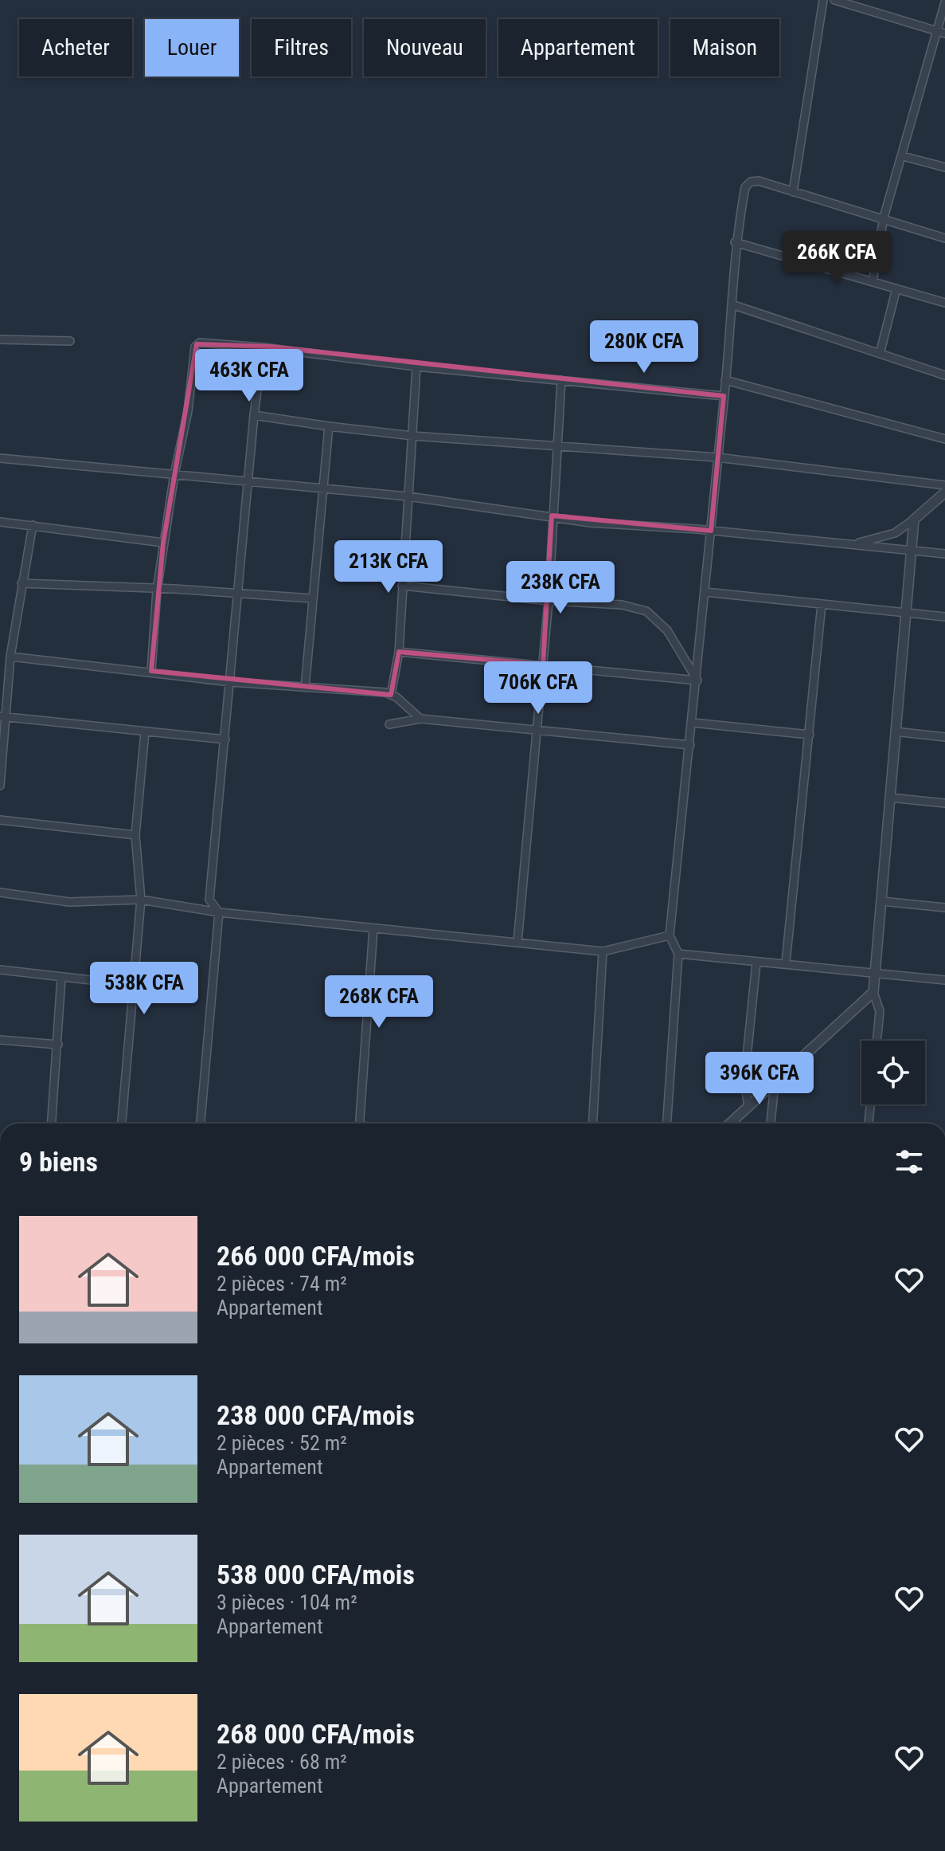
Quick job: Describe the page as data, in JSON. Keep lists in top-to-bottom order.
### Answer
{
  "page": {
    "chip": [
      "Acheter",
      "Louer",
      "Filtres",
      "Nouveau",
      "Appartement",
      "Maison"
    ],
    "price": [
      "266K CFA",
      "280K CFA",
      "463K CFA",
      "213K CFA",
      "238K CFA",
      "706K CFA",
      "538K CFA",
      "268K CFA",
      "396K CFA"
    ],
    "heading": "9 biens",
    "list": [
      {
        "name": "266 000 CFA/mois",
        "note": "2 pièces · 74 m² · Appartement"
      },
      {
        "name": "238 000 CFA/mois",
        "note": "2 pièces · 52 m² · Appartement"
      },
      {
        "name": "538 000 CFA/mois",
        "note": "3 pièces · 104 m² · Appartement"
      },
      {
        "name": "268 000 CFA/mois",
        "note": "2 pièces · 68 m² · Appartement"
      }
    ]
  }
}
